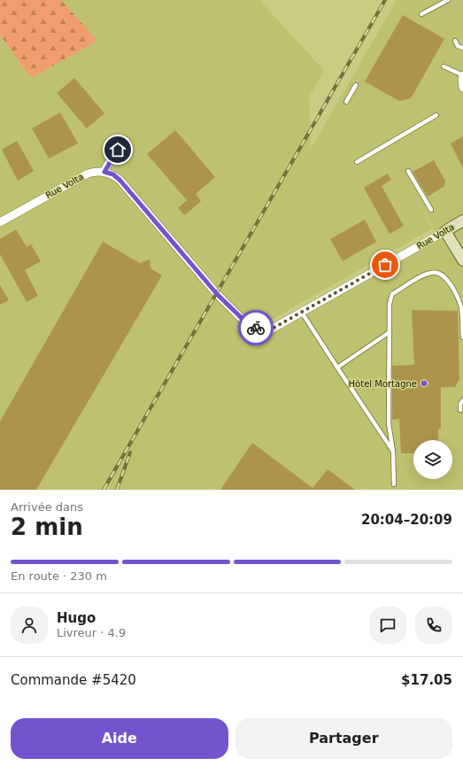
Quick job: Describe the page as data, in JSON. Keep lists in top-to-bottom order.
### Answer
{
  "streets": {
    "street": ["Rue Volta"]
  },
  "places": ["Hôtel Mortagne"],
  "page": {
    "heading": ["2 min", "Arrivée dans", "20:04–20:09"],
    "panel": [
      "Hugo",
      "Livreur · 4.9",
      "Commande #5420",
      "$17.05"
    ],
    "bar": "En route · 230 m",
    "buttons": ["Aide", "Partager"]
  }
}
